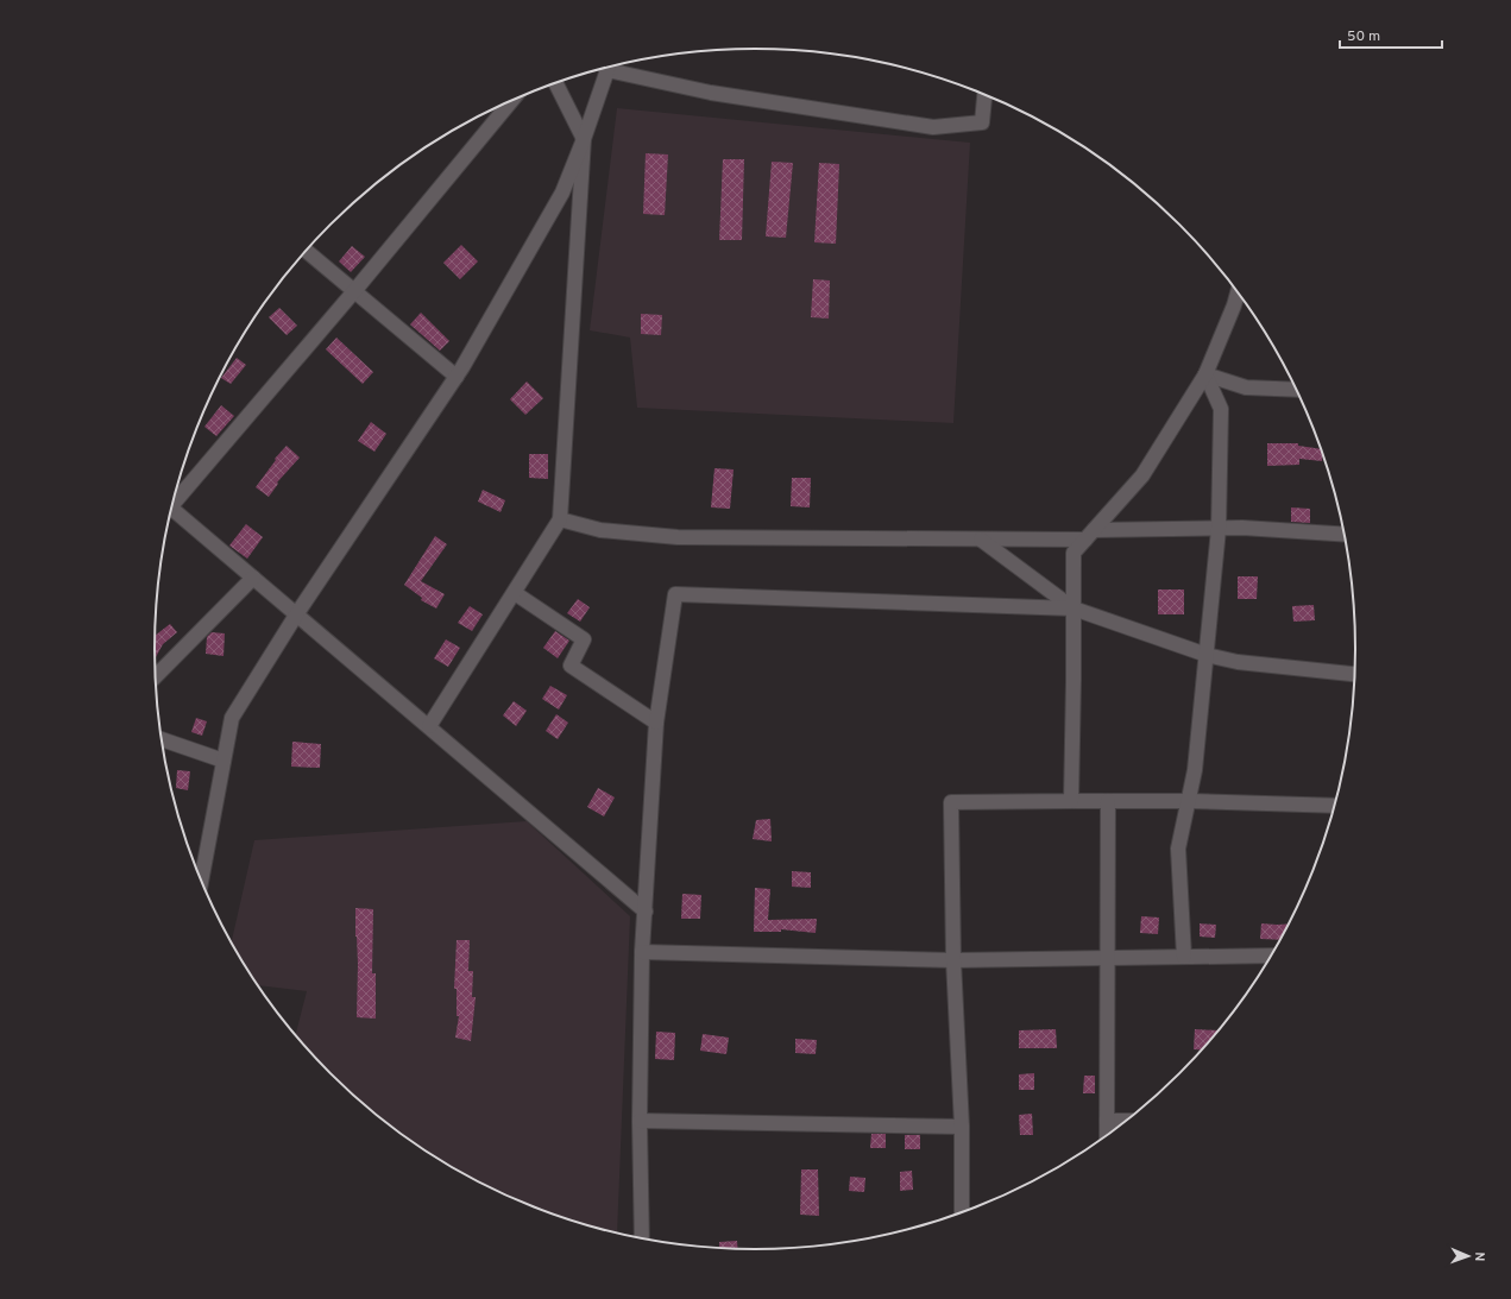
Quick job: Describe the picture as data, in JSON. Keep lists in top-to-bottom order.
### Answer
{
  "scale_bar": "50 m",
  "north": "right"
}
